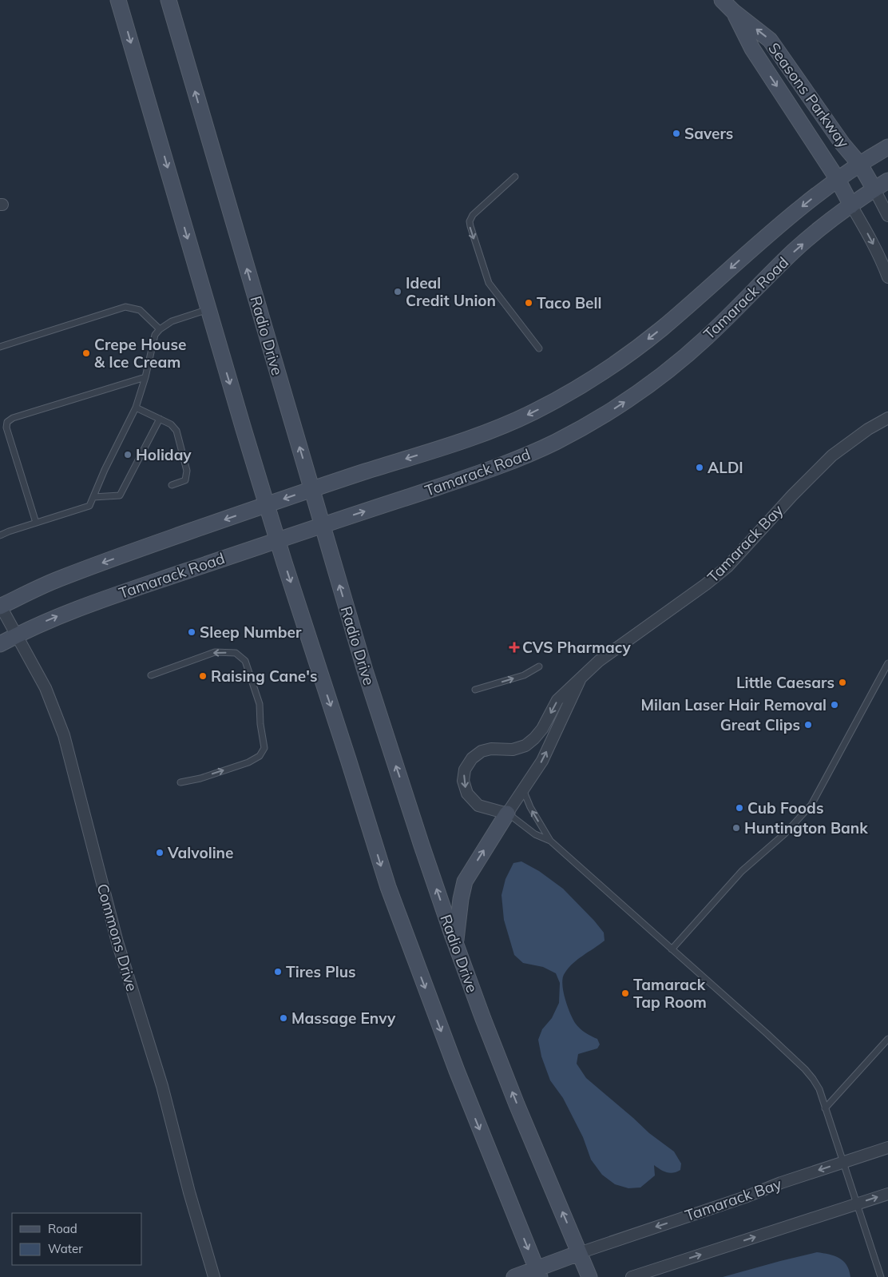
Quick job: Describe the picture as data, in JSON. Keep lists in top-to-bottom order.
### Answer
{
  "streets": {
    "main road": ["Seasons Parkway", "Tamarack Road", "Radio Drive"],
    "street": ["Tamarack Bay", "Commons Drive"]
  },
  "crossings": [
    ["Seasons Parkway", "Tamarack Road"],
    ["Tamarack Road", "Radio Drive"],
    ["Tamarack Road", "Commons Drive"],
    ["Radio Drive", "Tamarack Bay"]
  ],
  "places": {
    "other": [
      "Savers",
      "Ideal Credit Union",
      "Taco Bell",
      "Crepe House & Ice Cream",
      "Holiday",
      "ALDI",
      "Sleep Number",
      "Raising Cane's",
      "Little Caesars",
      "Milan Laser Hair Removal",
      "Great Clips",
      "Cub Foods",
      "Huntington Bank",
      "Valvoline",
      "Tires Plus",
      "Tamarack Tap Room",
      "Massage Envy"
    ],
    "health": ["CVS Pharmacy"]
  },
  "legend": ["Road", "Water"]
}
